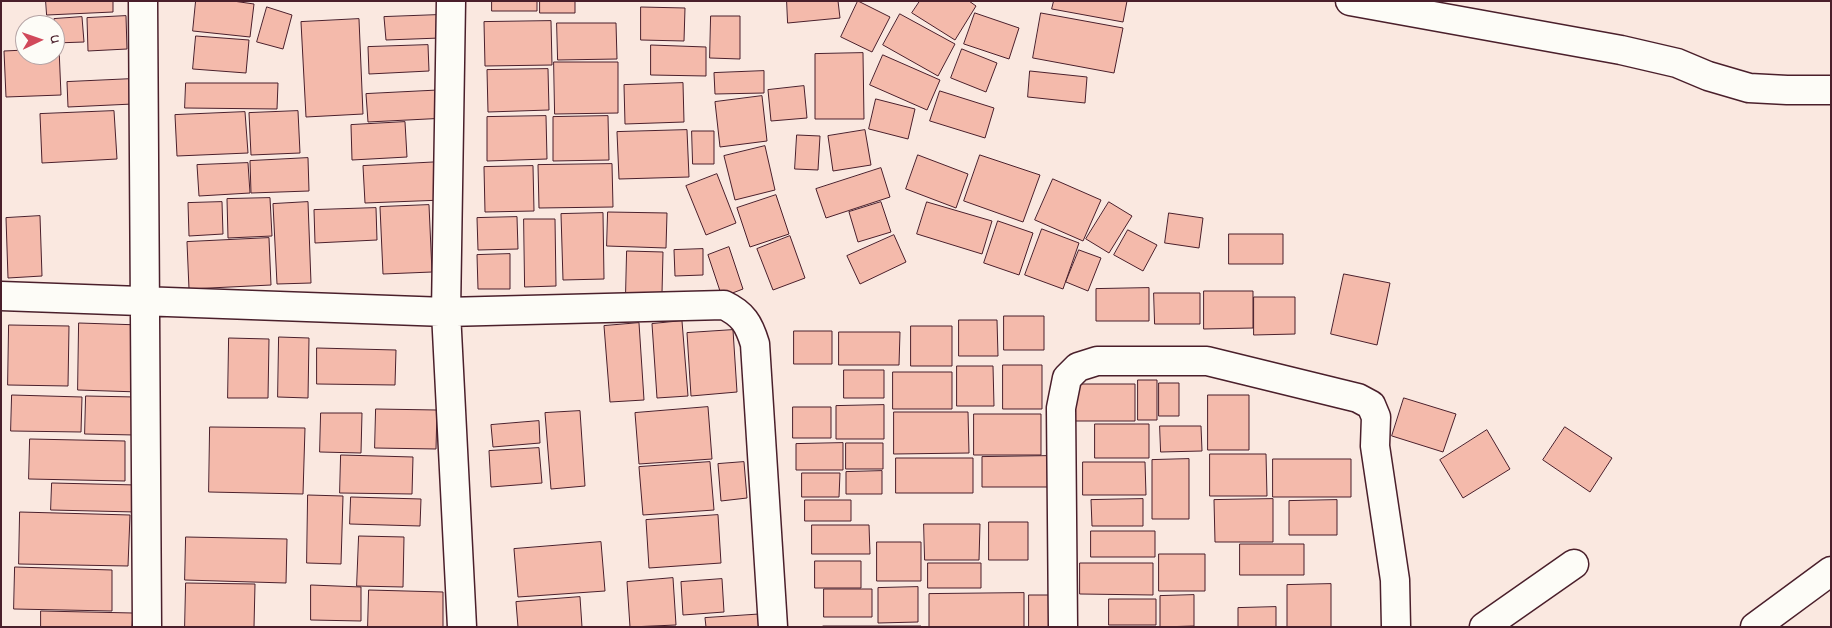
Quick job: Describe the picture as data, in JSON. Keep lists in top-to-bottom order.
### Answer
{
  "north": "right"
}
